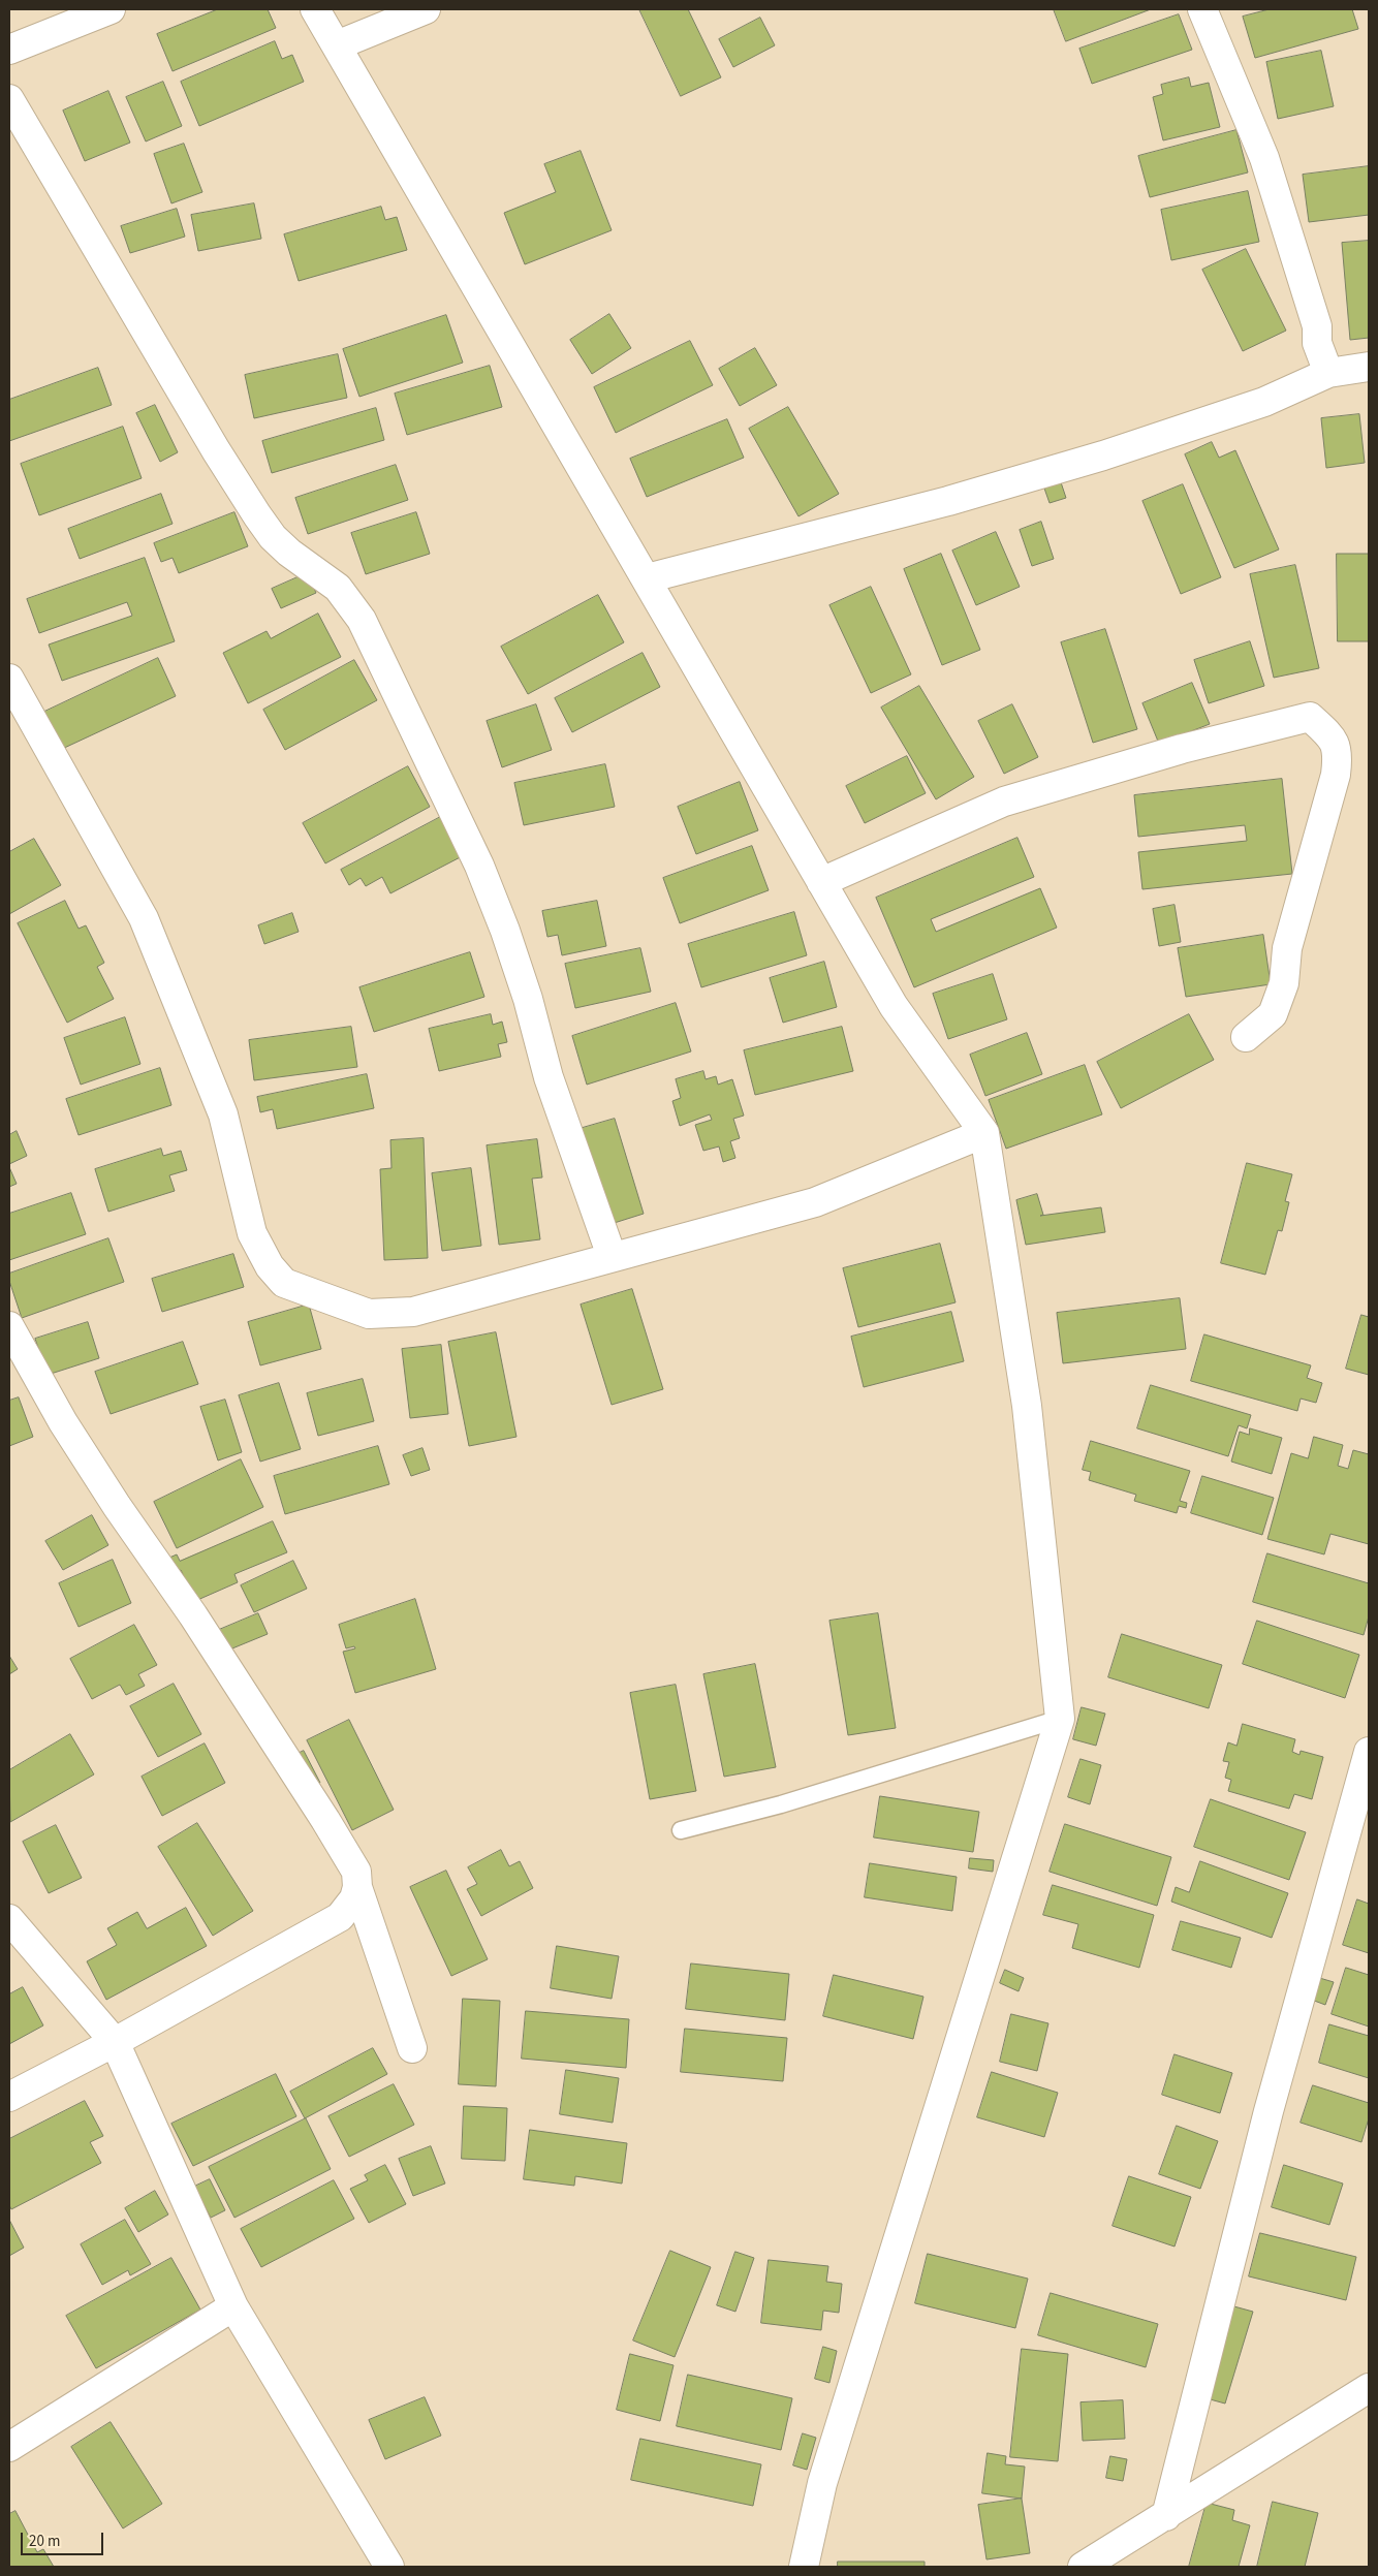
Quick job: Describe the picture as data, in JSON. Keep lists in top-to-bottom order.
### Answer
{
  "scale_bar": "20 m"
}
